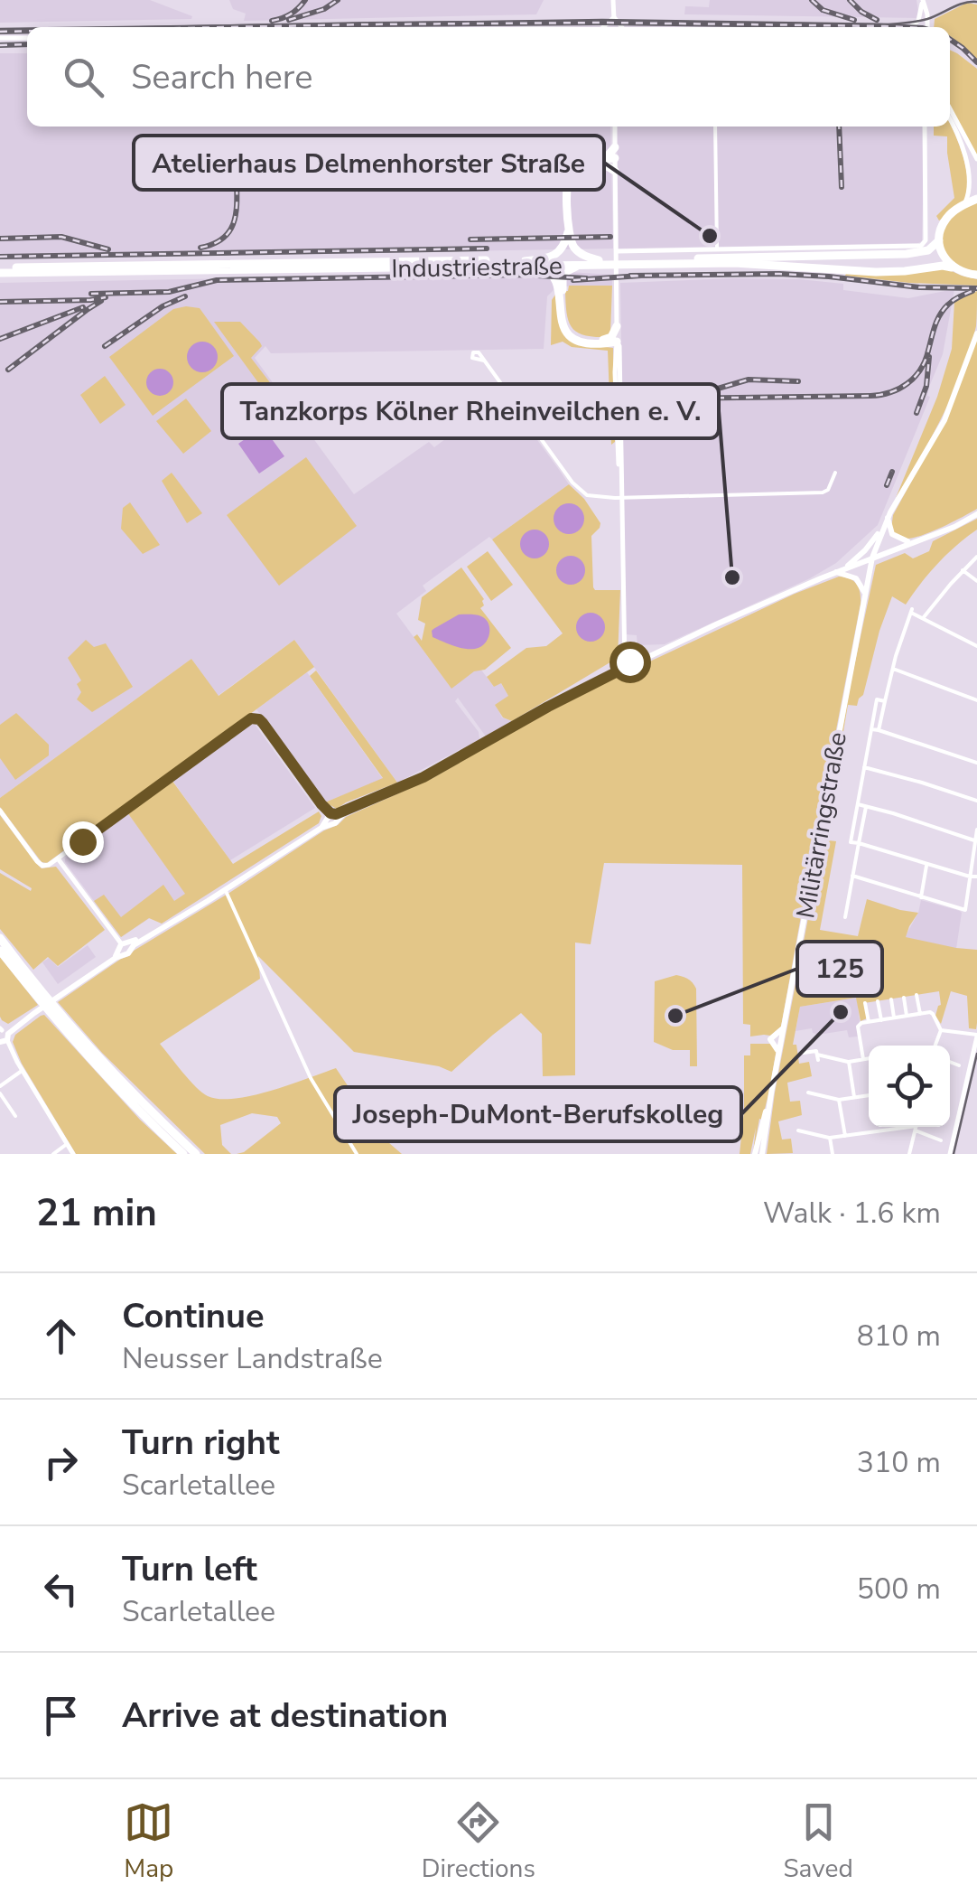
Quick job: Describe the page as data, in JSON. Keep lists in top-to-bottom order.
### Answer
{
  "streets": {
    "highway": ["Industriestraße"],
    "main road": ["Militärringstraße"]
  },
  "places": [
    "Atelierhaus Delmenhorster Straße",
    "Tanzkorps Kölner Rheinveilchen e. V.",
    "Joseph-DuMont-Berufskolleg",
    "125"
  ],
  "page": {
    "search": "Search here",
    "heading": ["21 min", "Walk · 1.6 km"],
    "list": [
      ["Continue", "Neusser Landstraße", "810 m"],
      ["Turn right", "Scarletallee", "310 m"],
      ["Turn left", "Scarletallee", "500 m"],
      "Arrive at destination"
    ],
    "nav": ["Map", "Directions", "Saved"]
  }
}
